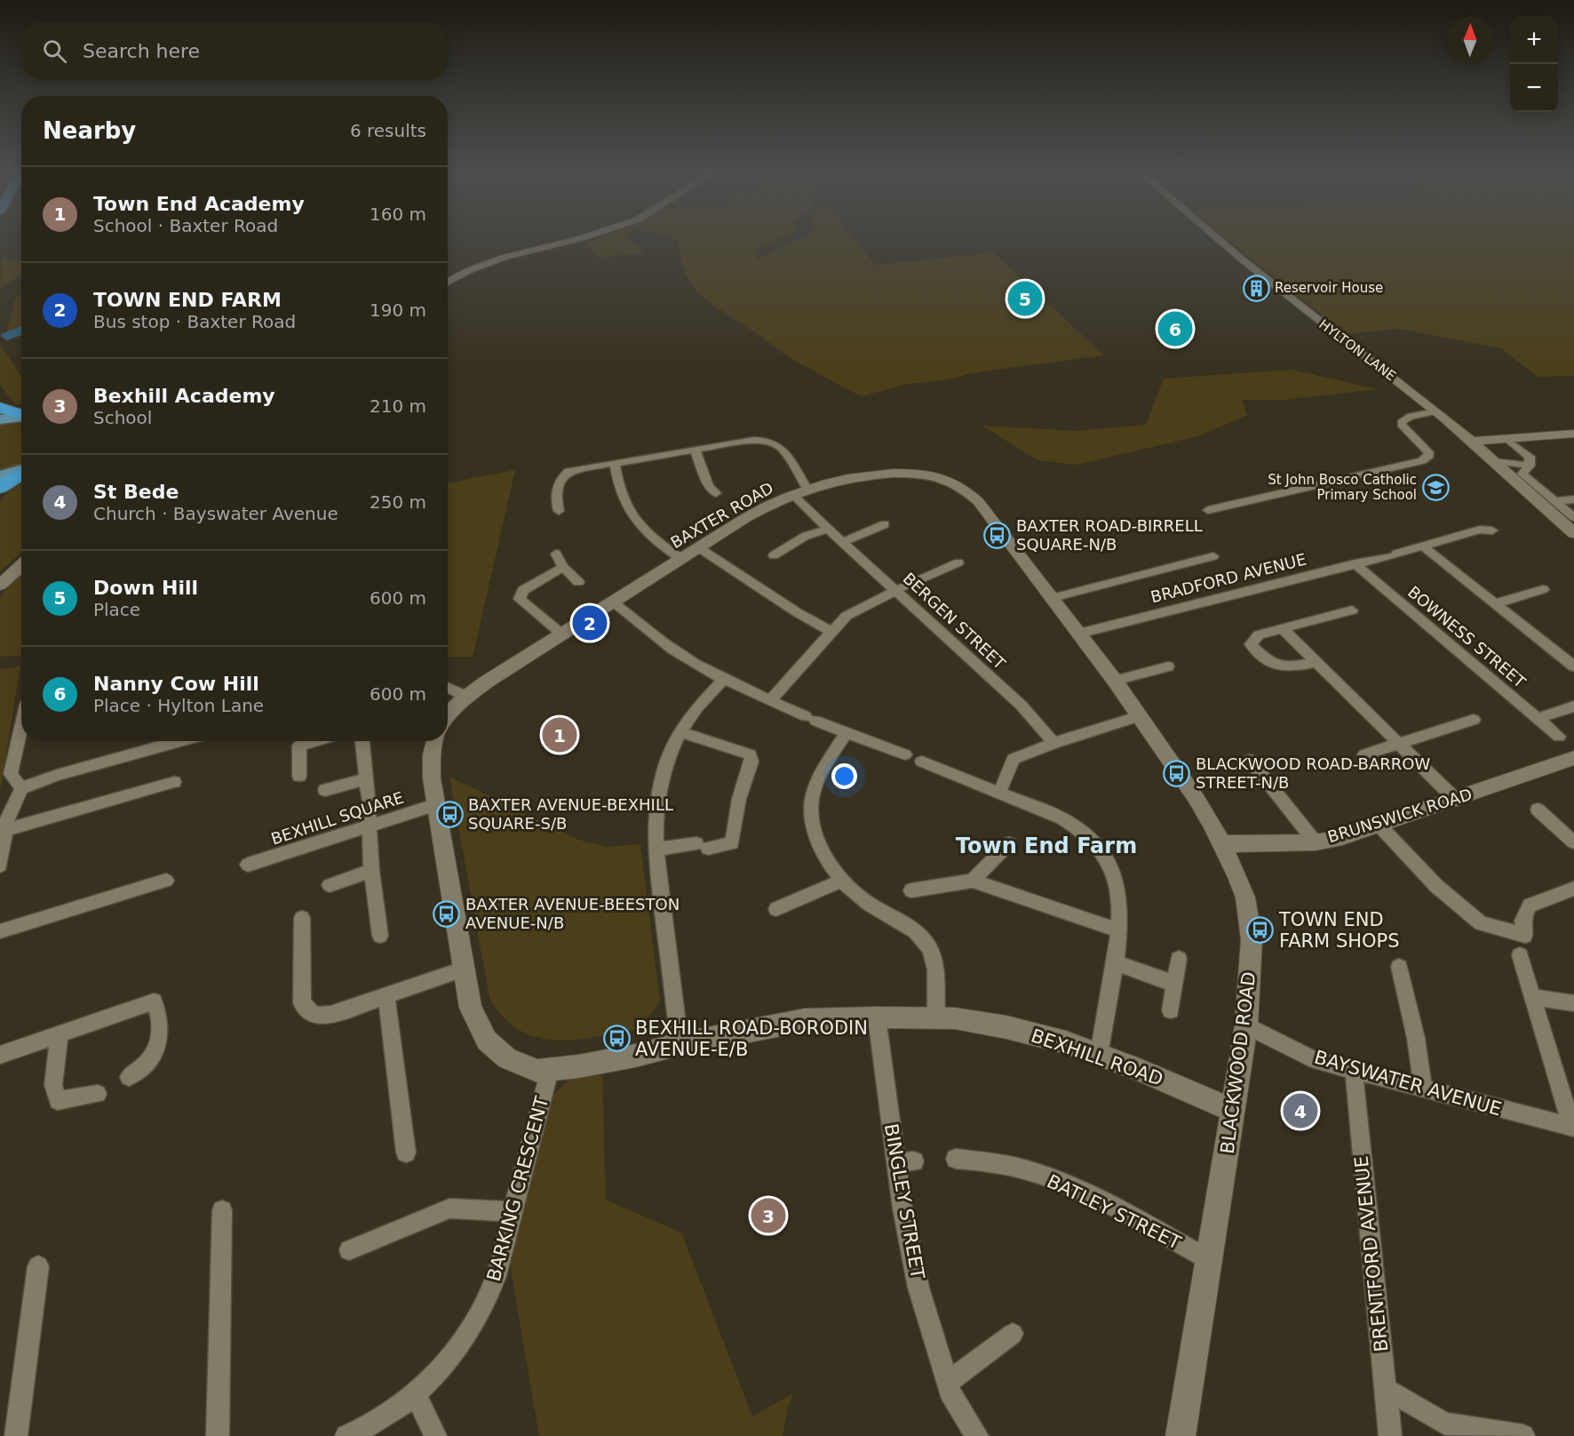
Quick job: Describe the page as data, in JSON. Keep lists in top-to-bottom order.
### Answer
{
  "streets": {
    "street": [
      "HYLTON LANE",
      "BAXTER ROAD",
      "BRADFORD AVENUE",
      "BERGEN STREET",
      "BOWNESS STREET",
      "BRUNSWICK ROAD",
      "BEXHILL SQUARE",
      "BEXHILL ROAD",
      "BLACKWOOD ROAD",
      "BAYSWATER AVENUE",
      "BARKING CRESCENT",
      "BINGLEY STREET",
      "BATLEY STREET",
      "BRENTFORD AVENUE"
    ]
  },
  "crossings": [
    ["BAXTER ROAD", "BRADFORD AVENUE"],
    ["BAXTER ROAD", "BERGEN STREET"],
    ["BAXTER ROAD", "BLACKWOOD ROAD"],
    ["BRADFORD AVENUE", "BOWNESS STREET"],
    ["BRUNSWICK ROAD", "BLACKWOOD ROAD"],
    ["BEXHILL SQUARE", "BEXHILL ROAD"],
    ["BEXHILL ROAD", "BLACKWOOD ROAD"],
    ["BEXHILL ROAD", "BARKING CRESCENT"],
    ["BEXHILL ROAD", "BINGLEY STREET"],
    ["BLACKWOOD ROAD", "BAYSWATER AVENUE"],
    ["BLACKWOOD ROAD", "BATLEY STREET"],
    ["BAYSWATER AVENUE", "BRENTFORD AVENUE"]
  ],
  "districts": ["Town End Farm"],
  "places": {
    "building": ["Reservoir House"],
    "school or university": ["St John Bosco Catholic Primary School"],
    "bus stop": [
      "BAXTER ROAD-BIRRELL SQUARE-N/B",
      "BLACKWOOD ROAD-BARROW STREET-N/B",
      "BAXTER AVENUE-BEXHILL SQUARE-S/B",
      "BAXTER AVENUE-BEESTON AVENUE-N/B",
      "TOWN END FARM SHOPS",
      "BEXHILL ROAD-BORODIN AVENUE-E/B"
    ]
  },
  "north": "top",
  "page": {
    "map_buttons": ["+", "−"],
    "search": "Search here",
    "heading": ["Nearby", "6 results"],
    "list": [
      {
        "mark": "1",
        "name": "Town End Academy",
        "note": "School · Baxter Road",
        "value": "160 m"
      },
      {
        "mark": "2",
        "name": "TOWN END FARM",
        "note": "Bus stop · Baxter Road",
        "value": "190 m"
      },
      {
        "mark": "3",
        "name": "Bexhill Academy",
        "note": "School",
        "value": "210 m"
      },
      {
        "mark": "4",
        "name": "St Bede",
        "note": "Church · Bayswater Avenue",
        "value": "250 m"
      },
      {
        "mark": "5",
        "name": "Down Hill",
        "note": "Place",
        "value": "600 m"
      },
      {
        "mark": "6",
        "name": "Nanny Cow Hill",
        "note": "Place · Hylton Lane",
        "value": "600 m"
      }
    ],
    "pins": [
      "5",
      "6",
      "2",
      "1",
      "4",
      "3"
    ]
  }
}
